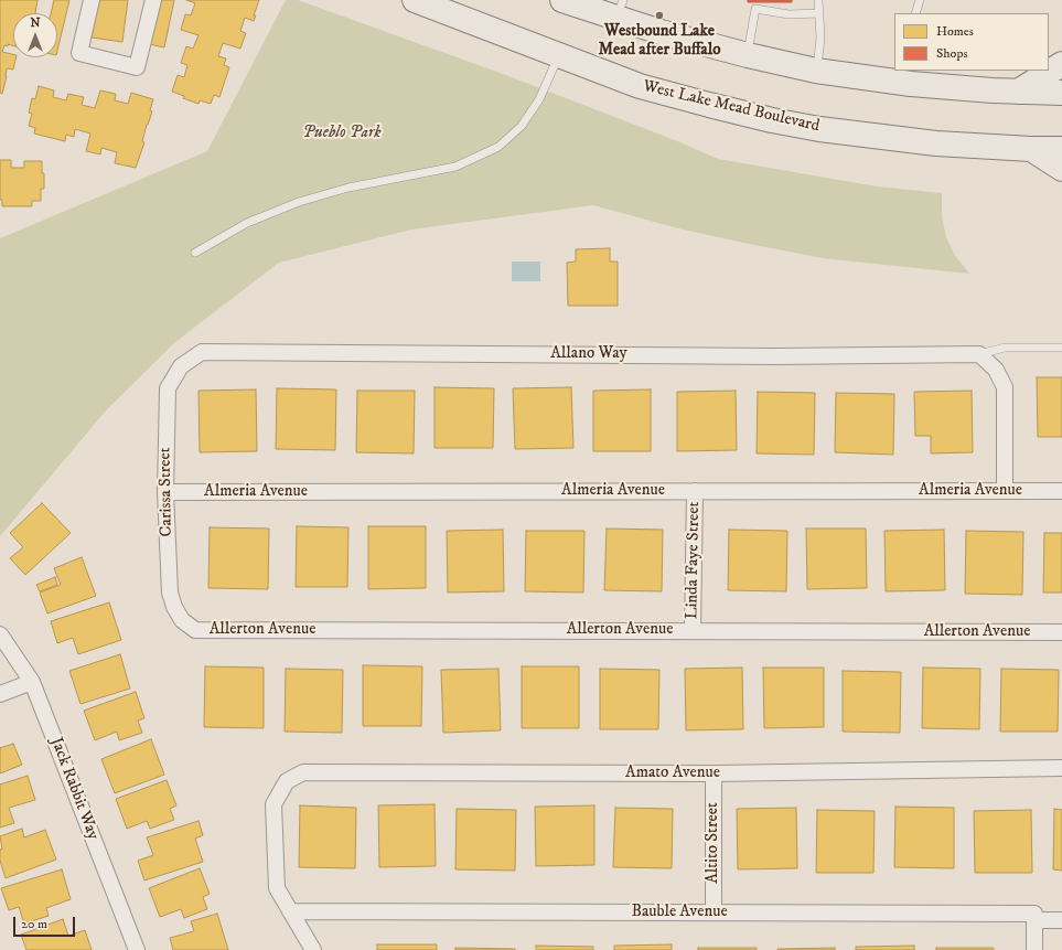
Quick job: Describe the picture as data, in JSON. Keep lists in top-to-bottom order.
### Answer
{
  "streets": {
    "main road": ["West Lake Mead Boulevard"],
    "street": [
      "Allano Way",
      "Almeria Avenue",
      "Carissa Street",
      "Linda Faye Street",
      "Allerton Avenue",
      "Amato Avenue",
      "Jack Rabbit Way",
      "Altito Street",
      "Bauble Avenue"
    ]
  },
  "crossings": [
    ["Allano Way", "Carissa Street"],
    ["Almeria Avenue", "Carissa Street"],
    ["Almeria Avenue", "Linda Faye Street"],
    ["Carissa Street", "Allerton Avenue"],
    ["Linda Faye Street", "Allerton Avenue"],
    ["Amato Avenue", "Altito Street"],
    ["Amato Avenue", "Bauble Avenue"],
    ["Altito Street", "Bauble Avenue"]
  ],
  "parks": ["Pueblo Park"],
  "places": ["Westbound Lake Mead after Buffalo"],
  "legend": ["Homes", "Shops"],
  "scale_bar": "20 m",
  "north": "top"
}
